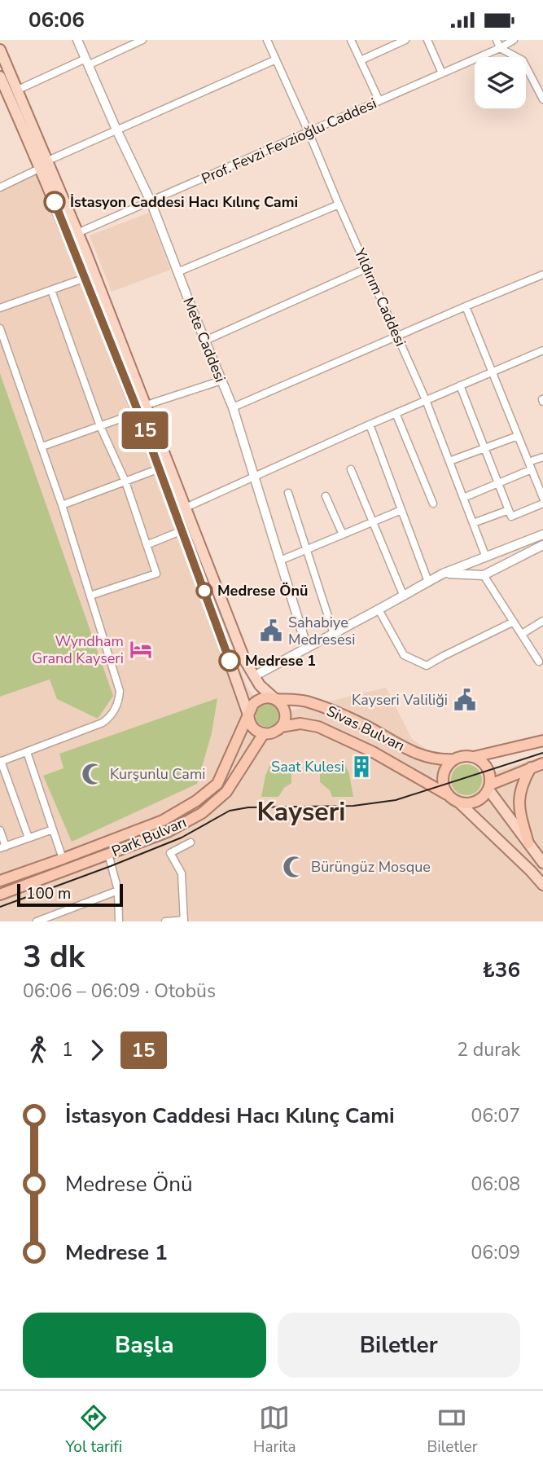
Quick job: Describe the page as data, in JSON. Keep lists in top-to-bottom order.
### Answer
{
  "streets": {
    "highway": ["Sivas Bulvarı", "Park Bulvarı"],
    "street": ["Prof. Fevzi Fevzioğlu Caddesi", "Yıldırım Caddesi", "Mete Caddesi"]
  },
  "crossings": [
    ["Prof. Fevzi Fevzioğlu Caddesi", "Yıldırım Caddesi"],
    ["Prof. Fevzi Fevzioğlu Caddesi", "Mete Caddesi"],
    ["Sivas Bulvarı", "Park Bulvarı"]
  ],
  "districts": ["Kayseri"],
  "places": {
    "other": ["İstasyon Caddesi Hacı Kılınç Cami", "Medrese Önü", "Medrese 1"],
    "public building": ["Sahabiye Medresesi", "Kayseri Valiliği"],
    "hotel": ["Wyndham Grand Kayseri"],
    "building": ["Saat Kulesi"],
    "mosque": ["Kurşunlu Cami", "Bürüngüz Mosque"]
  },
  "lines": ["bus line 15"],
  "scale_bar": "100 m",
  "page": {
    "status": "06:06",
    "on_map": "15",
    "scale": "100 m",
    "heading": ["3 dk", "06:06 – 06:09 · Otobüs", "₺36"],
    "legs": ["1", "15", "2 durak"],
    "list": [
      {
        "name": "İstasyon Caddesi Hacı Kılınç Cami",
        "value": "06:07"
      },
      {
        "name": "Medrese Önü",
        "value": "06:08"
      },
      {
        "name": "Medrese 1",
        "value": "06:09"
      }
    ],
    "buttons": ["Başla", "Biletler"],
    "tabs": ["Yol tarifi", "Harita", "Biletler"]
  }
}
